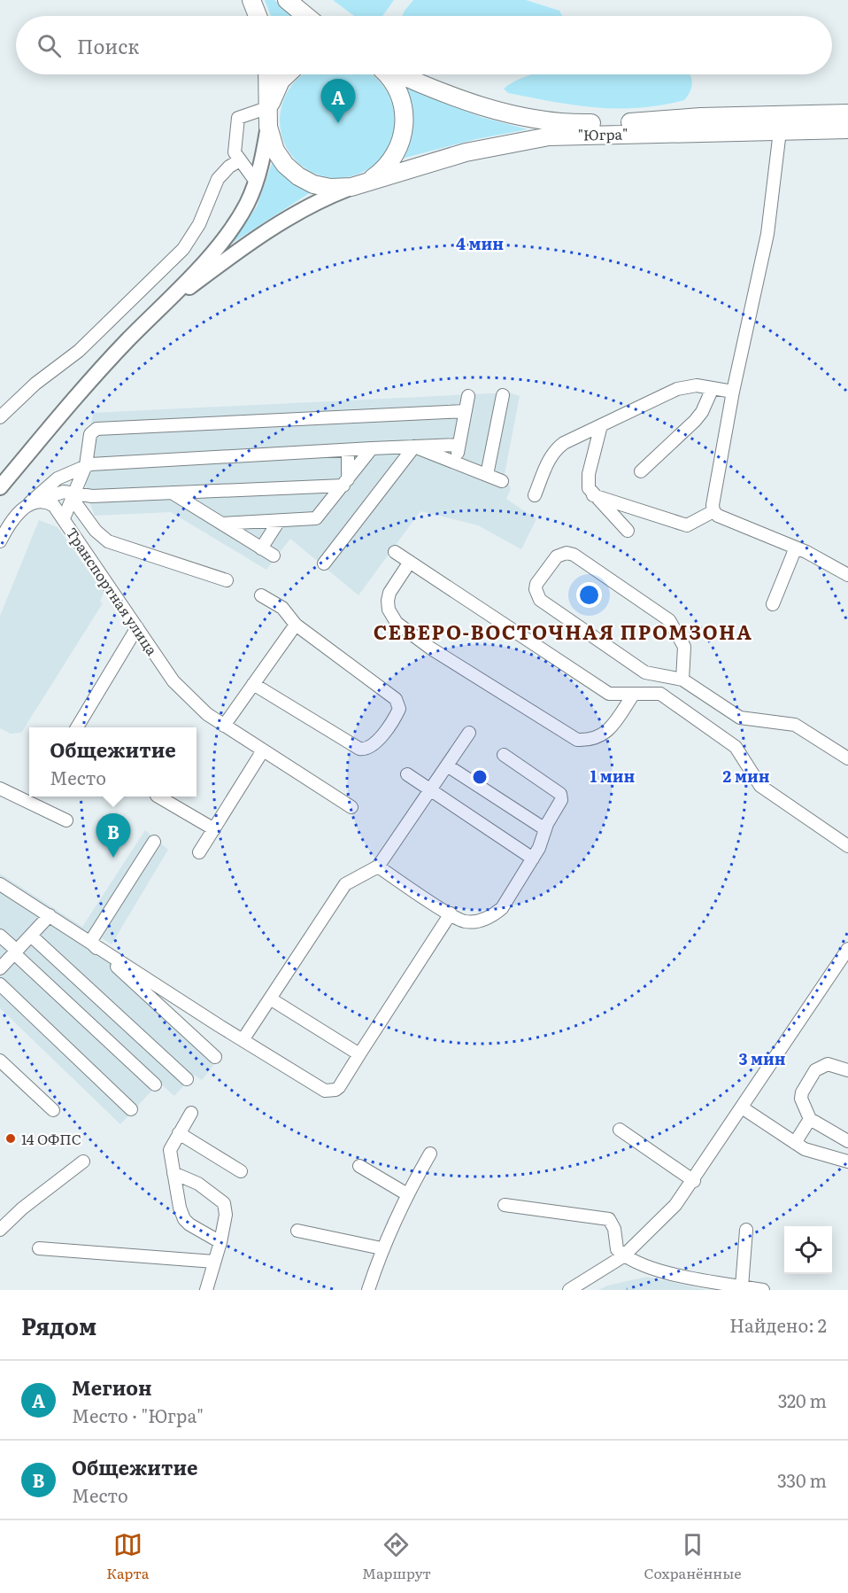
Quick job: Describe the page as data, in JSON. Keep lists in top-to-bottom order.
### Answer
{
  "streets": {
    "highway": ["\"Югра\""],
    "street": ["Транспортная улица"]
  },
  "districts": ["СЕВЕРО-ВОСТОЧНАЯ ПРОМЗОНА"],
  "places": ["14 ОФПС"],
  "page": {
    "search": "Поиск",
    "pins": ["A", "B"],
    "popup": ["Общежитие", "Место"],
    "heading": ["Рядом", "Найдено: 2"],
    "list": [
      {
        "mark": "A",
        "name": "Мегион",
        "note": "Место · \"Югра\"",
        "value": "320 m"
      },
      {
        "mark": "B",
        "name": "Общежитие",
        "note": "Место",
        "value": "330 m"
      }
    ],
    "nav": ["Карта", "Маршрут", "Сохранённые"]
  },
  "rings": [
    "4 мин",
    "1 мин",
    "2 мин",
    "3 мин"
  ]
}
